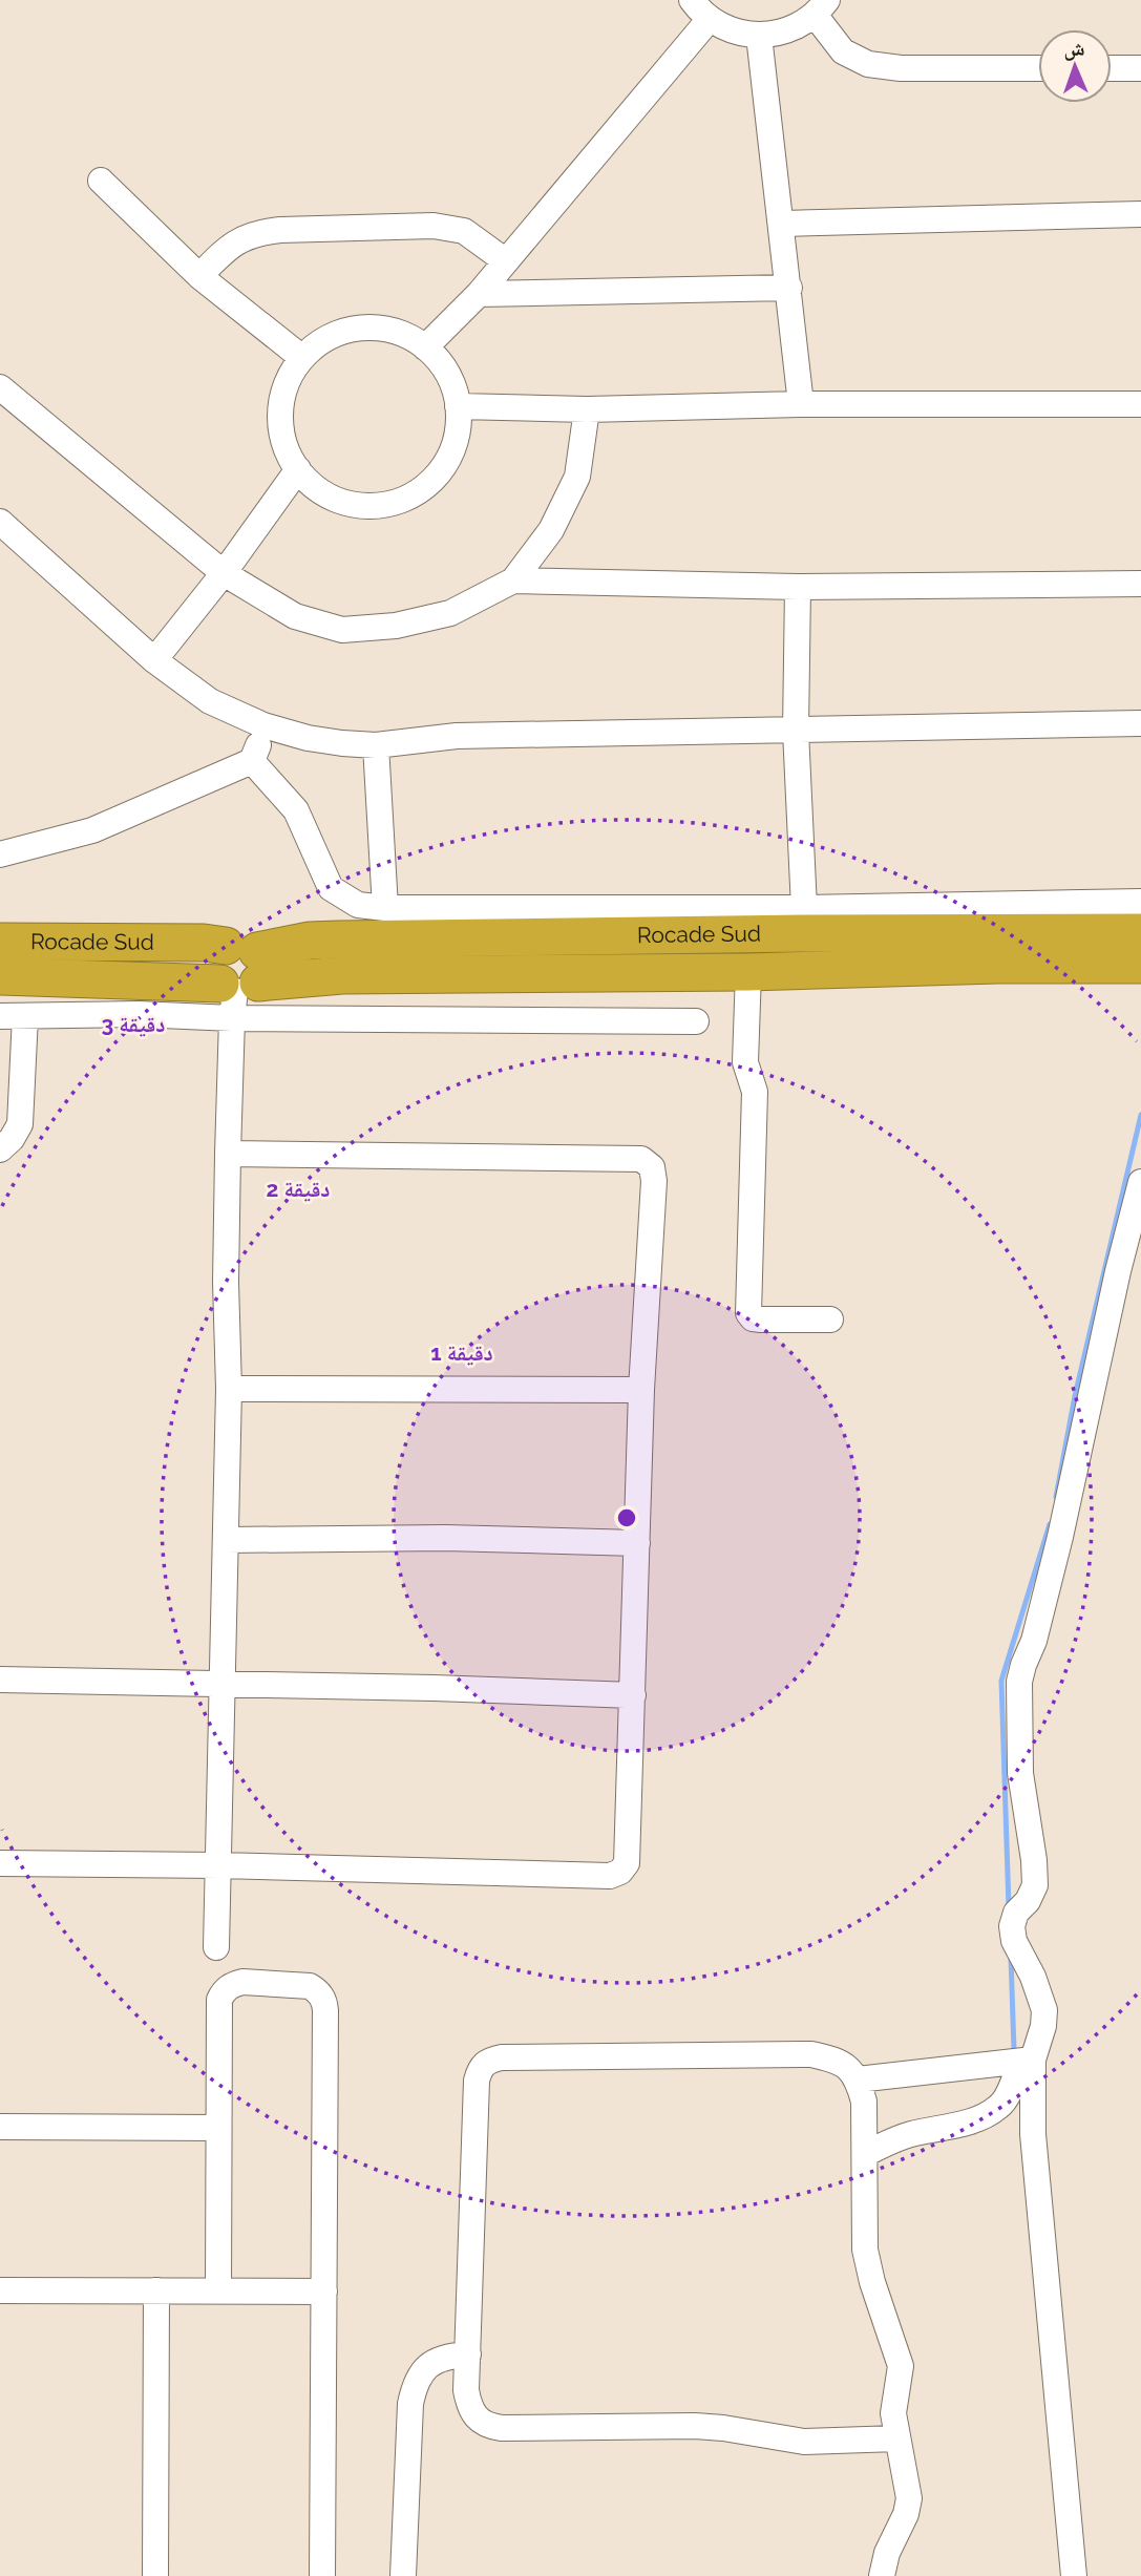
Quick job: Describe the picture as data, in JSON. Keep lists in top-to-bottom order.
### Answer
{
  "streets": {
    "highway": ["Rocade Sud"]
  },
  "north": "top",
  "rings": ["3 دقيقة", "2 دقيقة", "1 دقيقة"]
}
